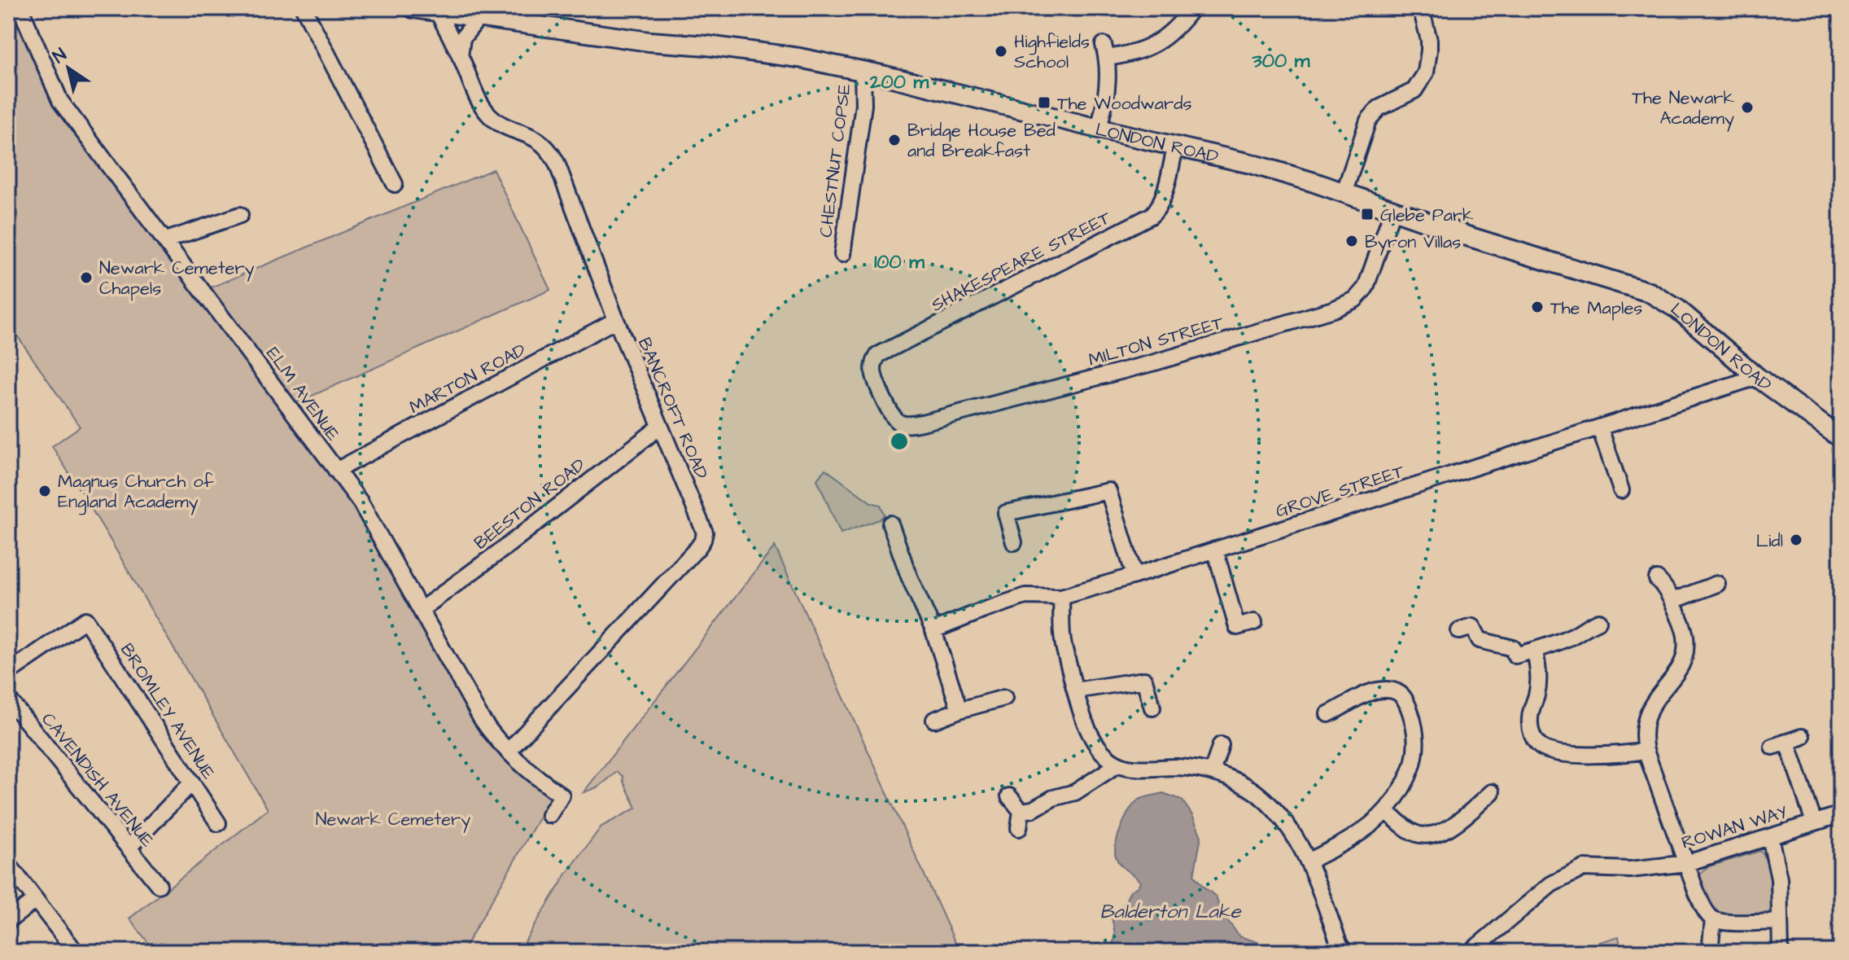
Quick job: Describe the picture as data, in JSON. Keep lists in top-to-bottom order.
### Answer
{
  "streets": {
    "main road": ["LONDON ROAD"],
    "street": [
      "CHESTNUT COPSE",
      "SHAKESPEARE STREET",
      "MILTON STREET",
      "MARTON ROAD",
      "ELM AVENUE",
      "BANCROFT ROAD",
      "GROVE STREET",
      "BEESTON ROAD",
      "BROMLEY AVENUE",
      "CAVENDISH AVENUE",
      "ROWAN WAY"
    ]
  },
  "crossings": [
    ["LONDON ROAD", "CHESTNUT COPSE"],
    ["LONDON ROAD", "SHAKESPEARE STREET"],
    ["LONDON ROAD", "MILTON STREET"],
    ["LONDON ROAD", "BANCROFT ROAD"],
    ["LONDON ROAD", "GROVE STREET"],
    ["SHAKESPEARE STREET", "MILTON STREET"],
    ["MARTON ROAD", "ELM AVENUE"],
    ["MARTON ROAD", "BANCROFT ROAD"],
    ["ELM AVENUE", "BANCROFT ROAD"],
    ["ELM AVENUE", "BEESTON ROAD"],
    ["BANCROFT ROAD", "BEESTON ROAD"]
  ],
  "water": ["Balderton Lake"],
  "parks": ["Newark Cemetery"],
  "places": {
    "other": [
      "Highfields School",
      "The Newark Academy",
      "Bridge House Bed and Breakfast",
      "Byron Villas",
      "Newark Cemetery Chapels",
      "The Maples",
      "Magnus Church of England Academy",
      "Lidl"
    ],
    "transit": ["The Woodwards", "Glebe Park"]
  },
  "north": "top left",
  "rings": ["300 m", "200 m", "100 m"]
}
